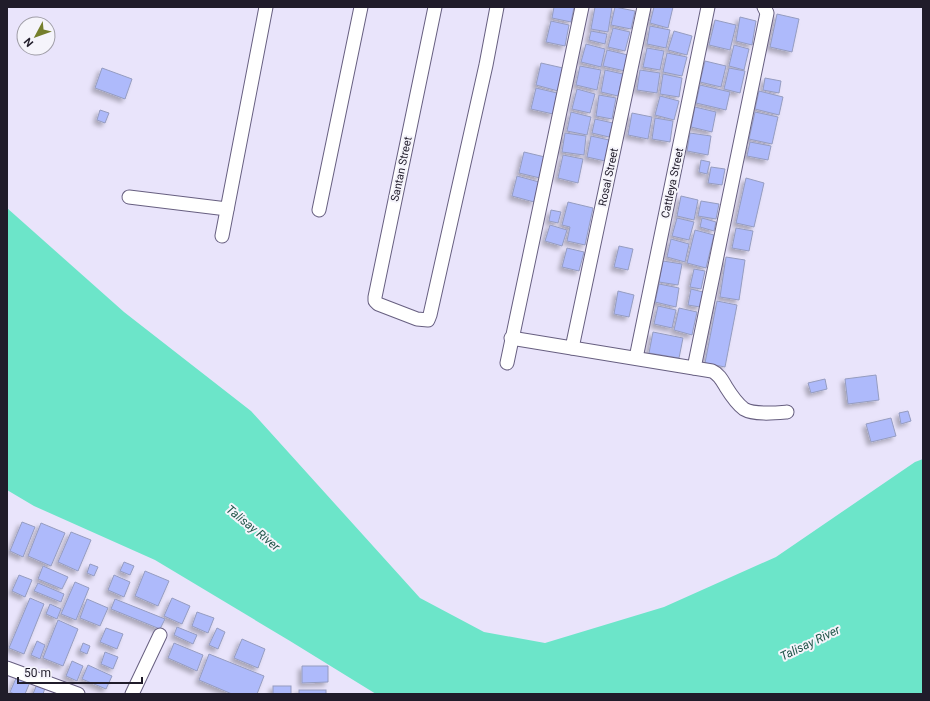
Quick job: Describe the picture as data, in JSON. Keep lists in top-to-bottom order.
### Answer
{
  "streets": {
    "street": ["Santan Street", "Rosal Street", "Cattleya Street"]
  },
  "water": ["Talisay River"],
  "scale_bar": "50 m",
  "north": "bottom left"
}
